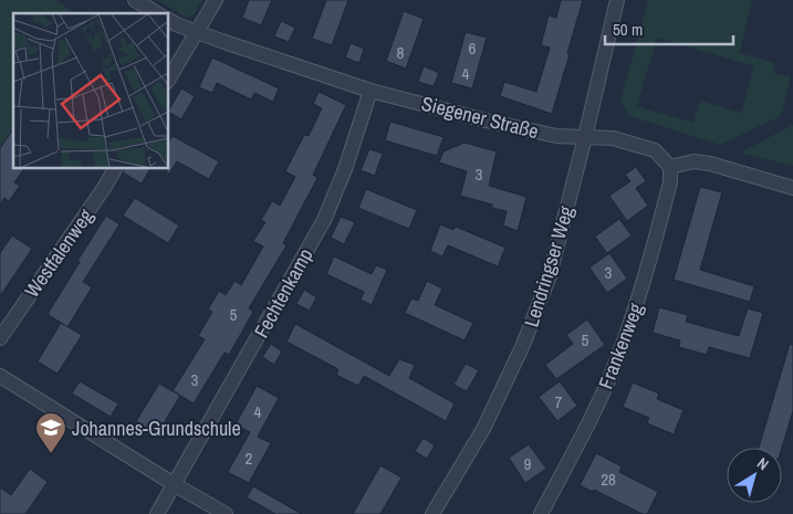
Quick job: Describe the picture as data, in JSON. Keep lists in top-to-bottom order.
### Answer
{
  "streets": {
    "street": [
      "Siegener Straße",
      "Westfalenweg",
      "Lendringser Weg",
      "Fechtenkamp",
      "Frankenweg"
    ]
  },
  "crossings": [
    ["Siegener Straße", "Lendringser Weg"],
    ["Siegener Straße", "Fechtenkamp"],
    ["Siegener Straße", "Frankenweg"]
  ],
  "places": {
    "school or university": ["Johannes-Grundschule"]
  },
  "house_numbers": [
    "6",
    "8",
    "4",
    "3",
    "3",
    "5",
    "5",
    "3",
    "7",
    "4",
    "2",
    "9",
    "28"
  ],
  "scale_bar": "50 m",
  "north": "top right"
}
